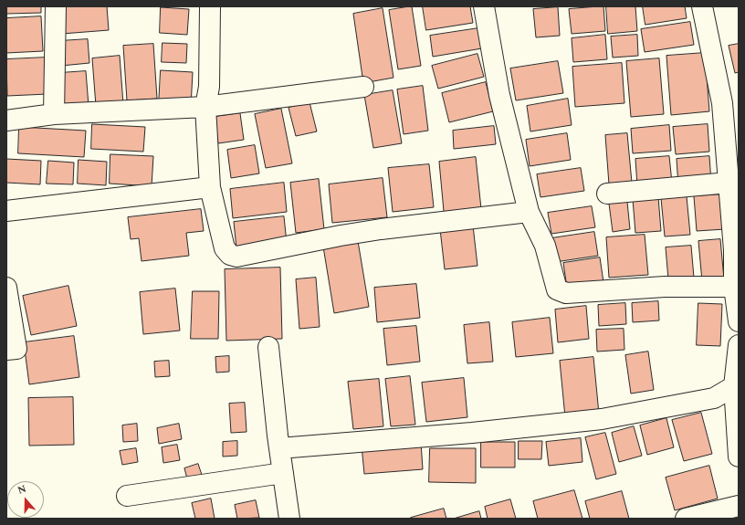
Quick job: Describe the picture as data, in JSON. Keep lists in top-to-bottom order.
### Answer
{
  "north": "top"
}
